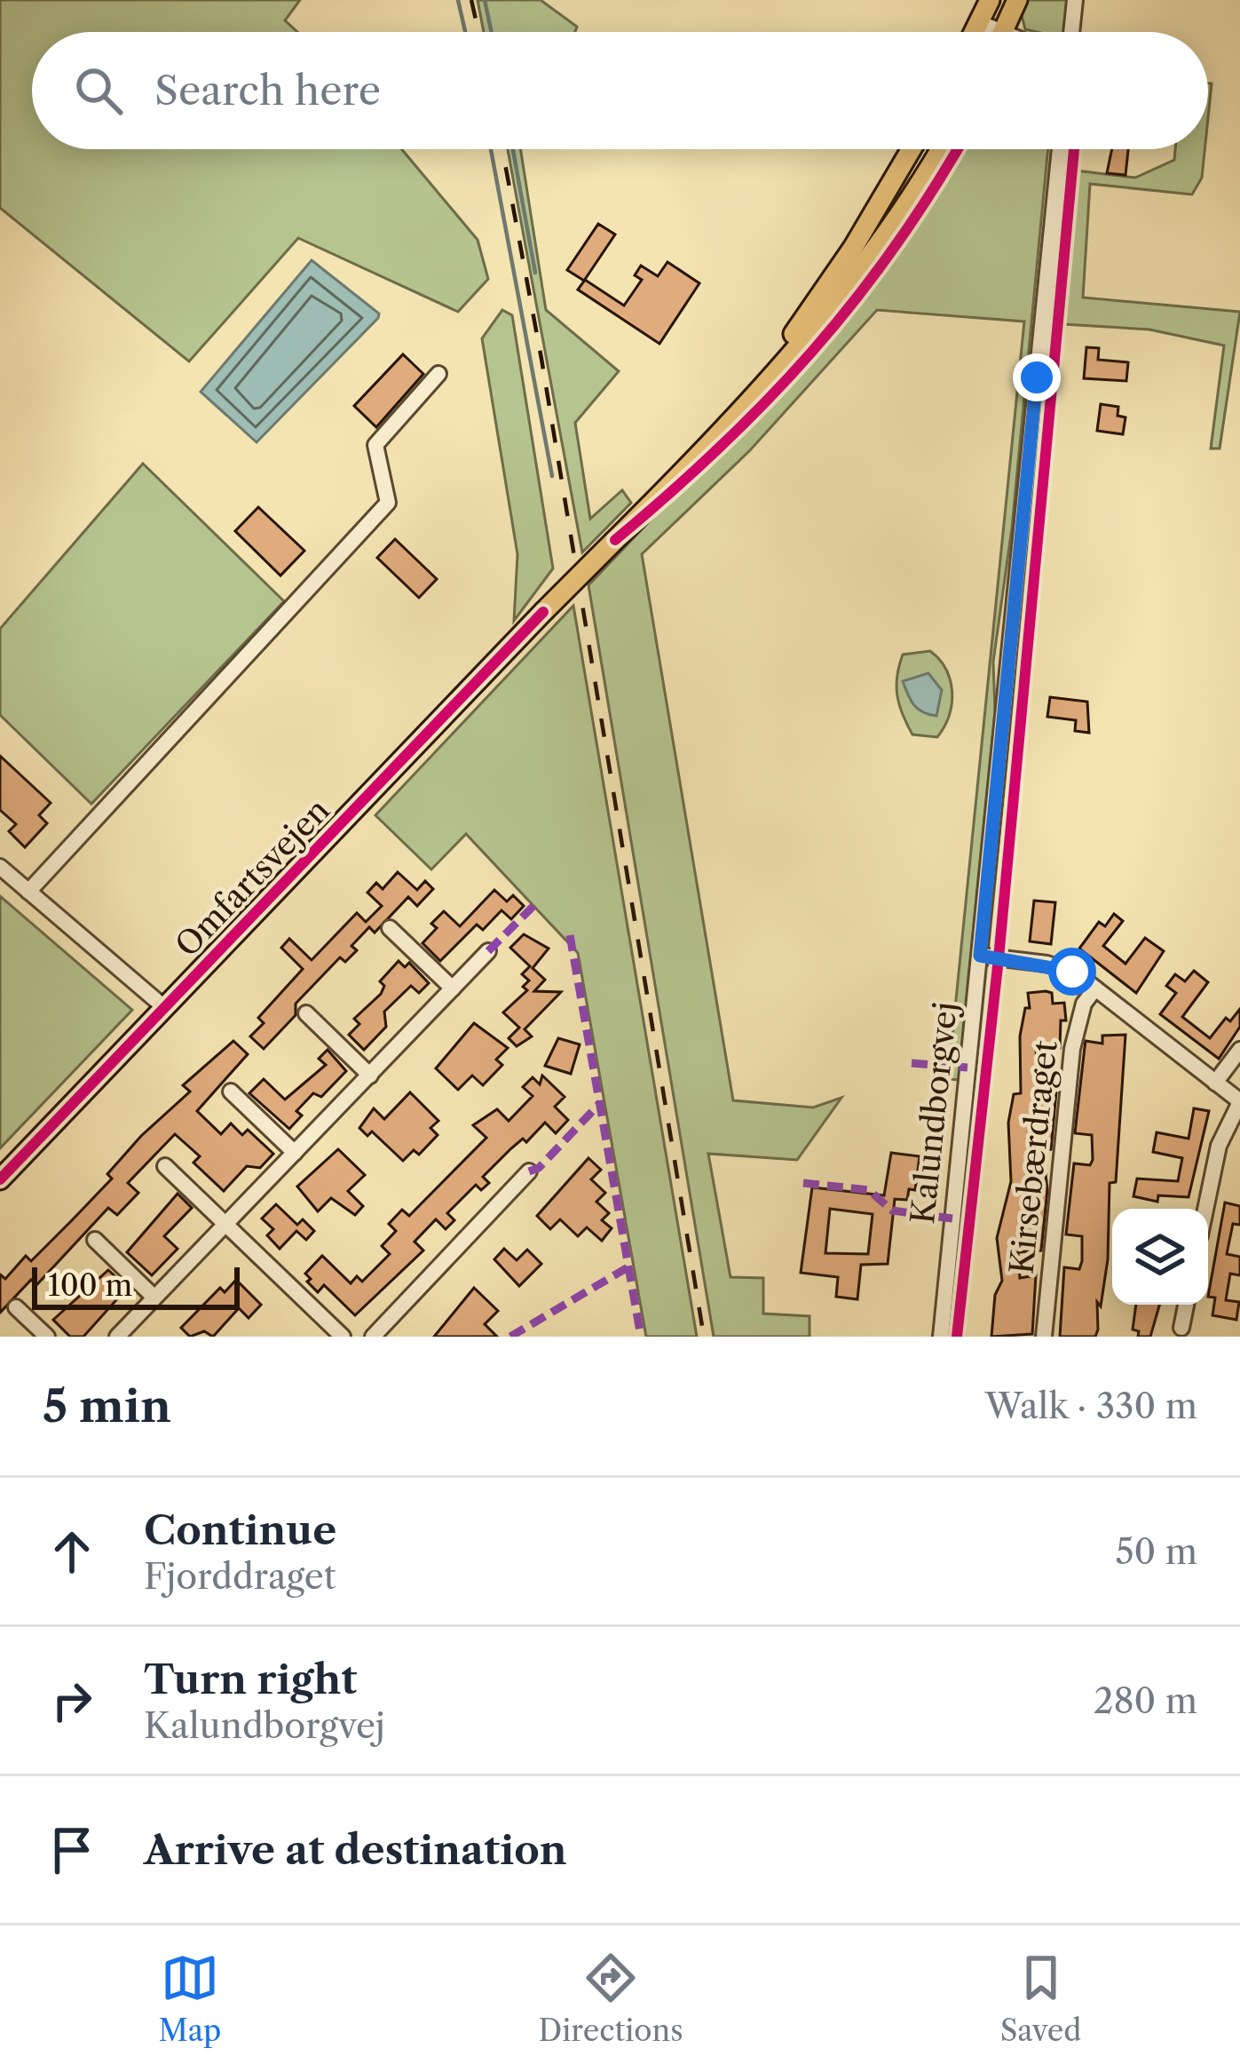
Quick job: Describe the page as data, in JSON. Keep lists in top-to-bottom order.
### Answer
{
  "streets": {
    "main road": ["Omfartsvejen"],
    "street": ["Kalundborgvej", "Kirsebærdraget"]
  },
  "scale_bar": "100 m",
  "page": {
    "search": "Search here",
    "scale": "100 m",
    "heading": ["5 min", "Walk · 330 m"],
    "list": [
      ["Continue", "Fjorddraget", "50 m"],
      ["Turn right", "Kalundborgvej", "280 m"],
      "Arrive at destination"
    ],
    "nav": ["Map", "Directions", "Saved"]
  }
}
